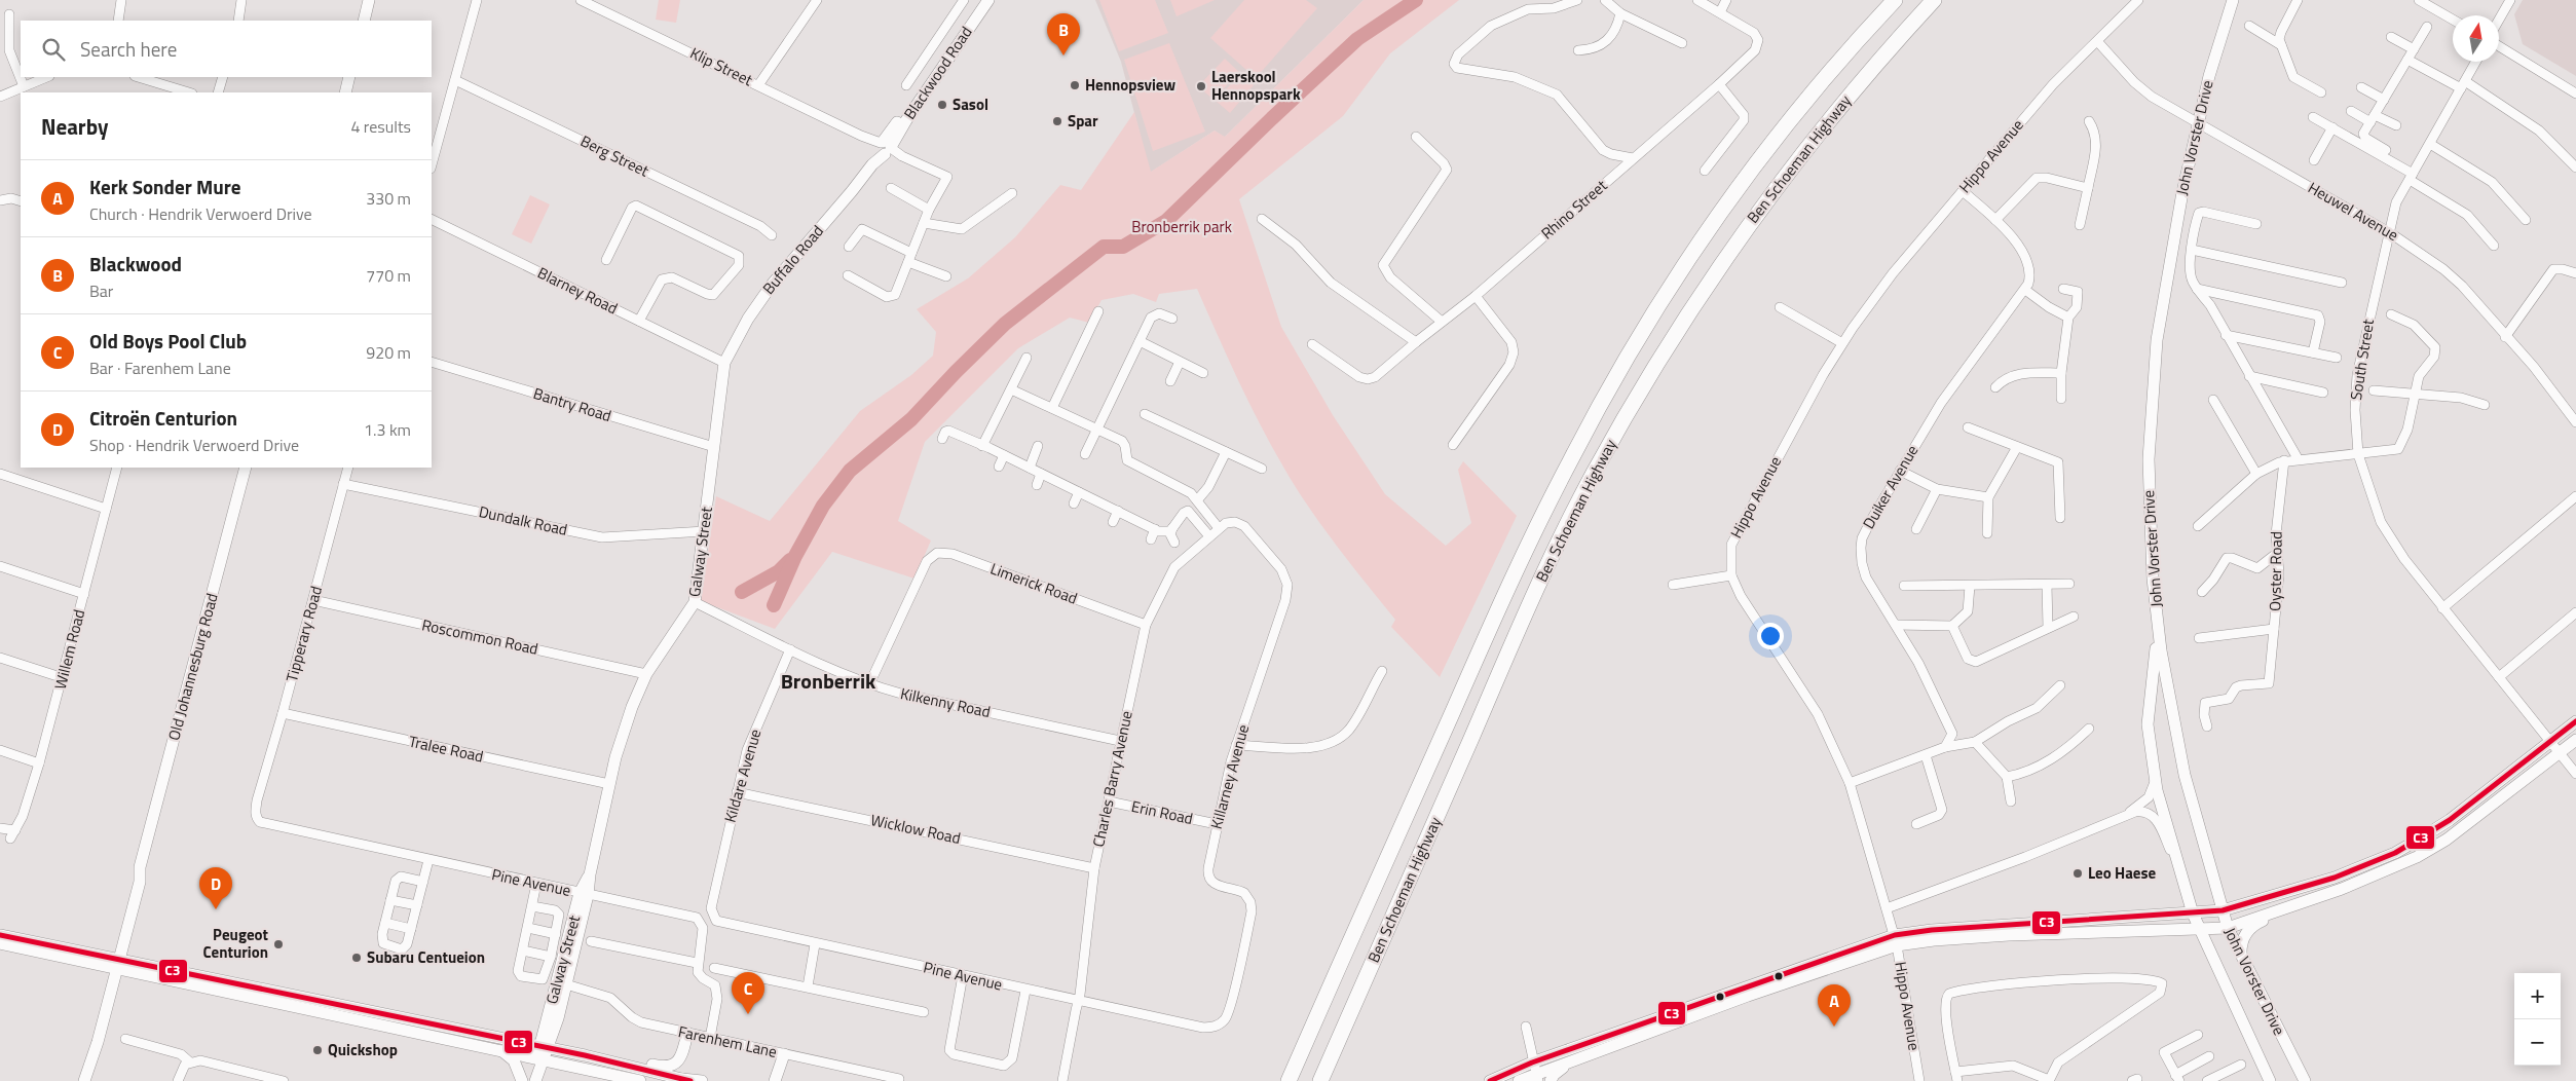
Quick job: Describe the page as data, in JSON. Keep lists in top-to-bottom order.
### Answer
{
  "streets": {
    "highway": ["Ben Schoeman Highway"],
    "main road": [
      "Blackwood Road",
      "John Vorster Drive",
      "Buffalo Road",
      "Galway Street",
      "Old Johannesburg Road"
    ],
    "street": [
      "Klip Street",
      "Berg Street",
      "Hippo Avenue",
      "Rhino Street",
      "Heuwel Avenue",
      "Blarney Road",
      "South Street",
      "Bantry Road",
      "Duiker Avenue",
      "Dundalk Road",
      "Oyster Road",
      "Limerick Road",
      "Tipperary Road",
      "Roscommon Road",
      "Willem Road",
      "Kilkenny Road",
      "Tralee Road",
      "Kildare Avenue",
      "Killarney Avenue",
      "Charles Barry Avenue",
      "Erin Road",
      "Wicklow Road",
      "Pine Avenue",
      "Farenhem Lane"
    ]
  },
  "crossings": [
    ["Klip Street", "Blackwood Road"],
    ["Klip Street", "Buffalo Road"],
    ["Blackwood Road", "Buffalo Road"],
    ["John Vorster Drive", "Heuwel Avenue"],
    ["Hippo Avenue", "Heuwel Avenue"],
    ["Hippo Avenue", "Duiker Avenue"],
    ["Heuwel Avenue", "South Street"],
    ["Buffalo Road", "Blarney Road"],
    ["Buffalo Road", "Galway Street"],
    ["Blarney Road", "Galway Street"],
    ["Bantry Road", "Galway Street"],
    ["Dundalk Road", "Galway Street"],
    ["Dundalk Road", "Tipperary Road"],
    ["Galway Street", "Roscommon Road"],
    ["Galway Street", "Kilkenny Road"],
    ["Galway Street", "Tralee Road"],
    ["Galway Street", "Pine Avenue"],
    ["Galway Street", "Farenhem Lane"],
    ["Limerick Road", "Kilkenny Road"],
    ["Limerick Road", "Charles Barry Avenue"],
    ["Tipperary Road", "Roscommon Road"],
    ["Tipperary Road", "Tralee Road"],
    ["Tipperary Road", "Pine Avenue"],
    ["Kilkenny Road", "Kildare Avenue"],
    ["Kilkenny Road", "Charles Barry Avenue"],
    ["Kildare Avenue", "Wicklow Road"],
    ["Kildare Avenue", "Pine Avenue"],
    ["Killarney Avenue", "Charles Barry Avenue"],
    ["Killarney Avenue", "Erin Road"],
    ["Killarney Avenue", "Pine Avenue"],
    ["Charles Barry Avenue", "Erin Road"],
    ["Charles Barry Avenue", "Wicklow Road"],
    ["Charles Barry Avenue", "Pine Avenue"]
  ],
  "districts": ["Bronberrik"],
  "parks": ["Bronberrik park"],
  "places": [
    "Hennopsview",
    "Laerskool Hennopspark",
    "Sasol",
    "Spar",
    "Leo Haese",
    "Peugeot Centurion",
    "Subaru Centueion",
    "Quickshop"
  ],
  "lines": ["transit line C3"],
  "north": "top",
  "page": {
    "pins": [
      "B",
      "D",
      "C",
      "A"
    ],
    "search": "Search here",
    "heading": ["Nearby", "4 results"],
    "list": [
      {
        "mark": "A",
        "name": "Kerk Sonder Mure",
        "note": "Church · Hendrik Verwoerd Drive",
        "value": "330 m"
      },
      {
        "mark": "B",
        "name": "Blackwood",
        "note": "Bar",
        "value": "770 m"
      },
      {
        "mark": "C",
        "name": "Old Boys Pool Club",
        "note": "Bar · Farenhem Lane",
        "value": "920 m"
      },
      {
        "mark": "D",
        "name": "Citroën Centurion",
        "note": "Shop · Hendrik Verwoerd Drive",
        "value": "1.3 km"
      }
    ],
    "map_buttons": ["+", "−"]
  }
}
